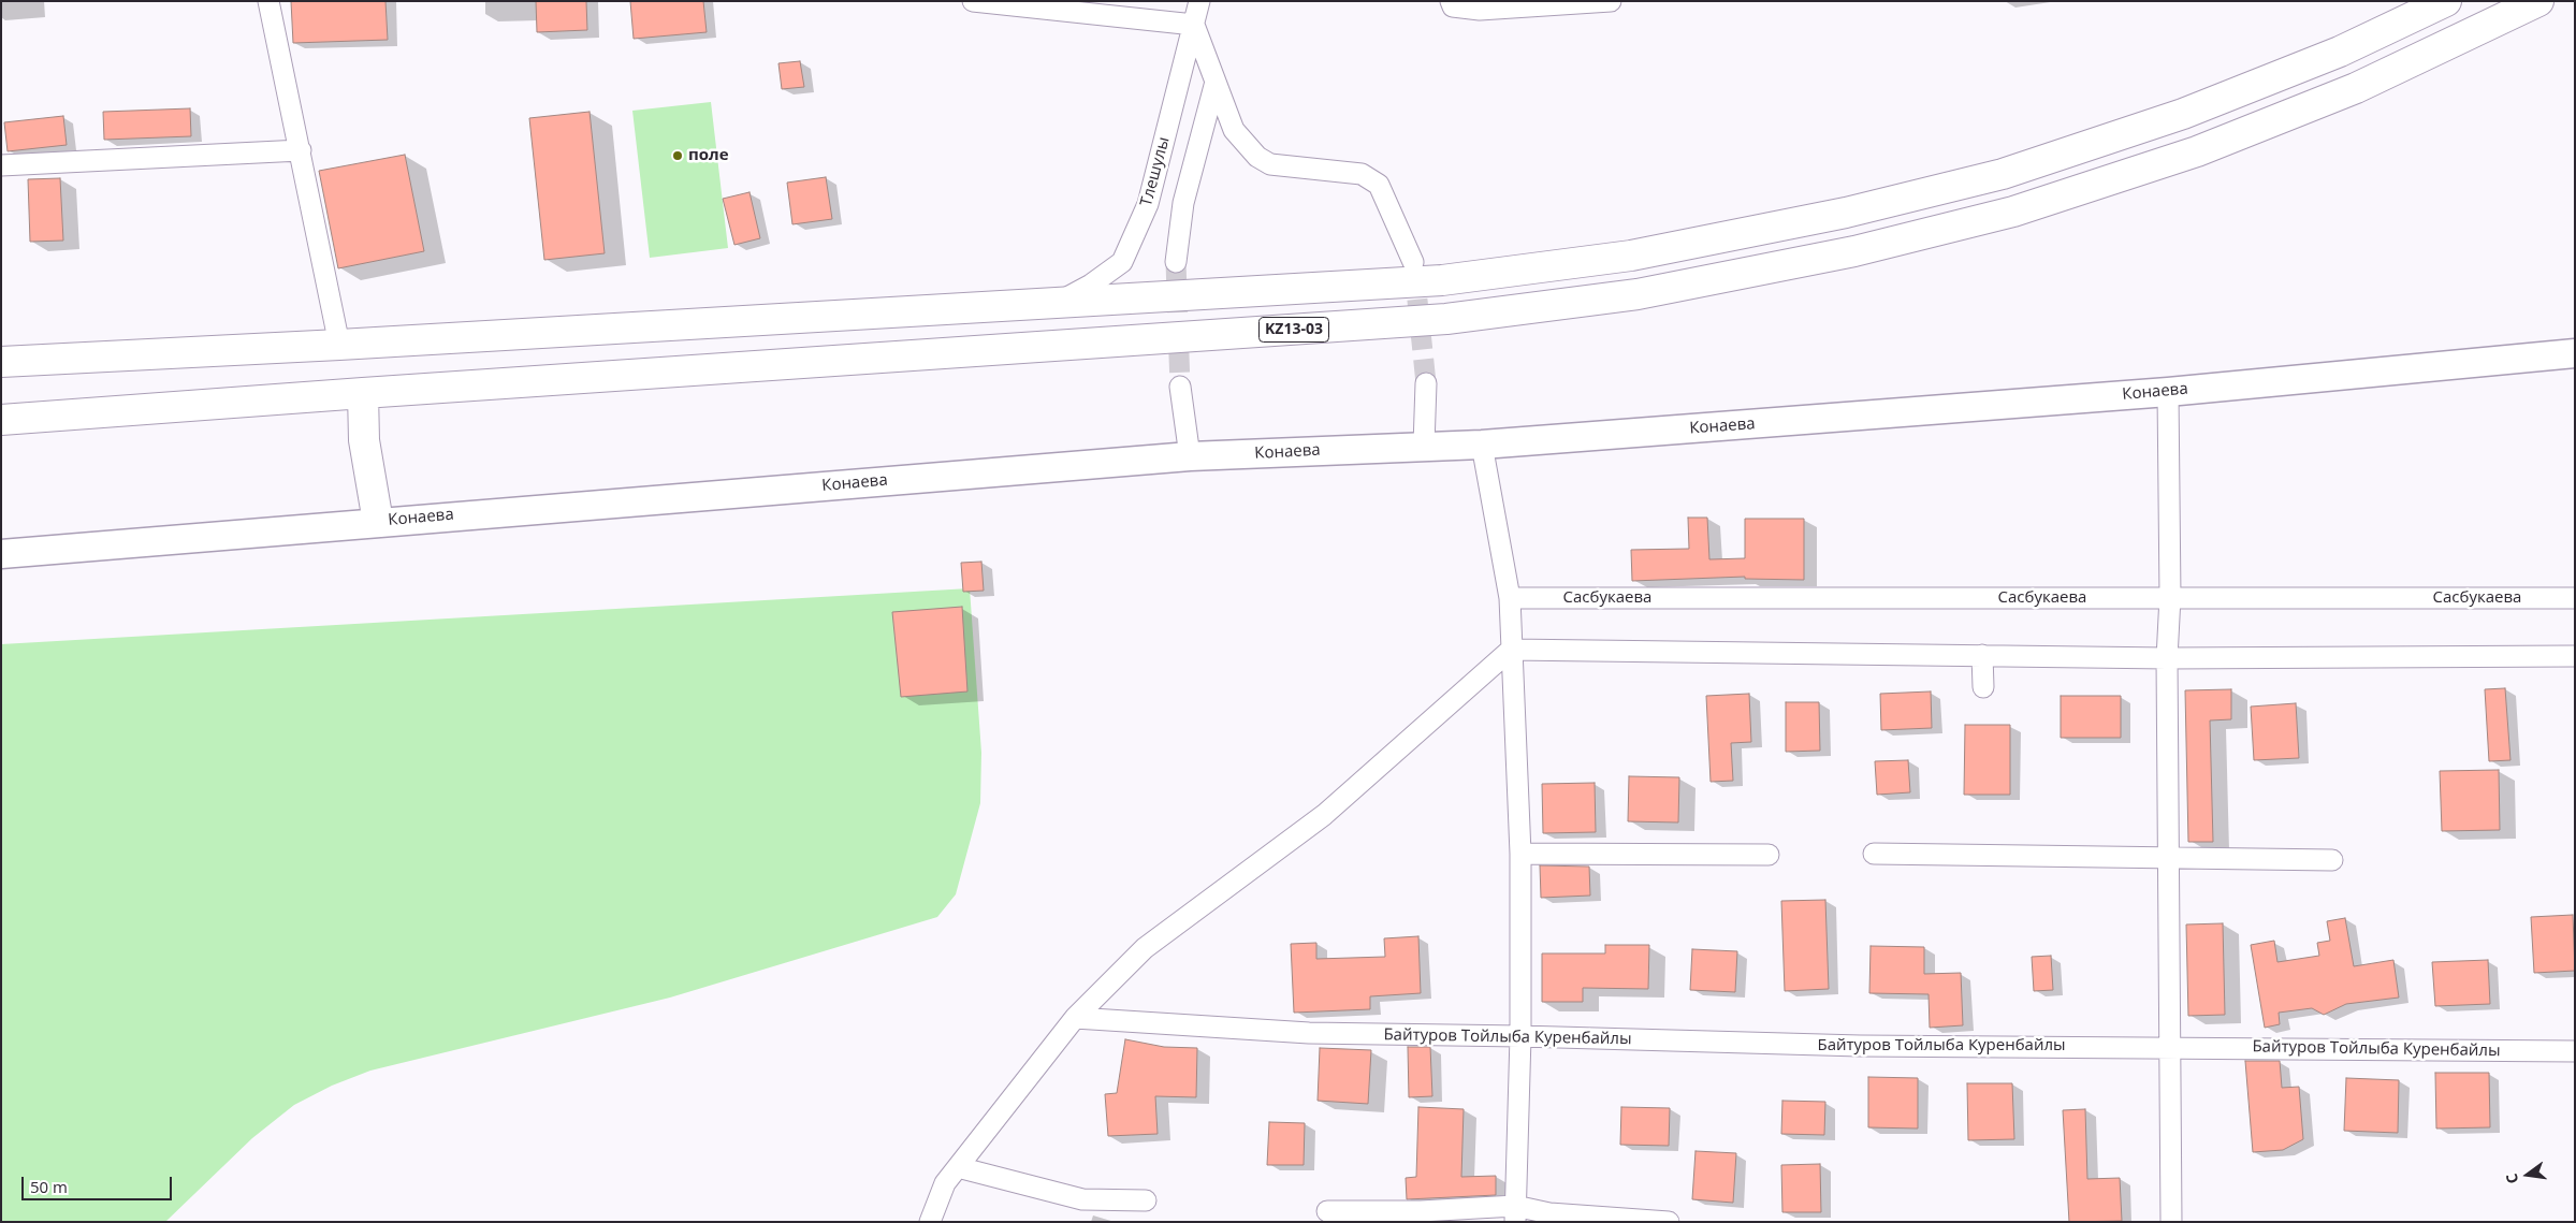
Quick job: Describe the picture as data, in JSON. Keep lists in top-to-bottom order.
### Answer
{
  "streets": {
    "highway": ["KZ13-03"],
    "main road": ["Конаева"],
    "street": ["Тлешулы", "Сасбукаева", "Байтуров Тойлыба Куренбайлы"]
  },
  "places": ["поле"],
  "scale_bar": "50 m",
  "north": "left"
}
